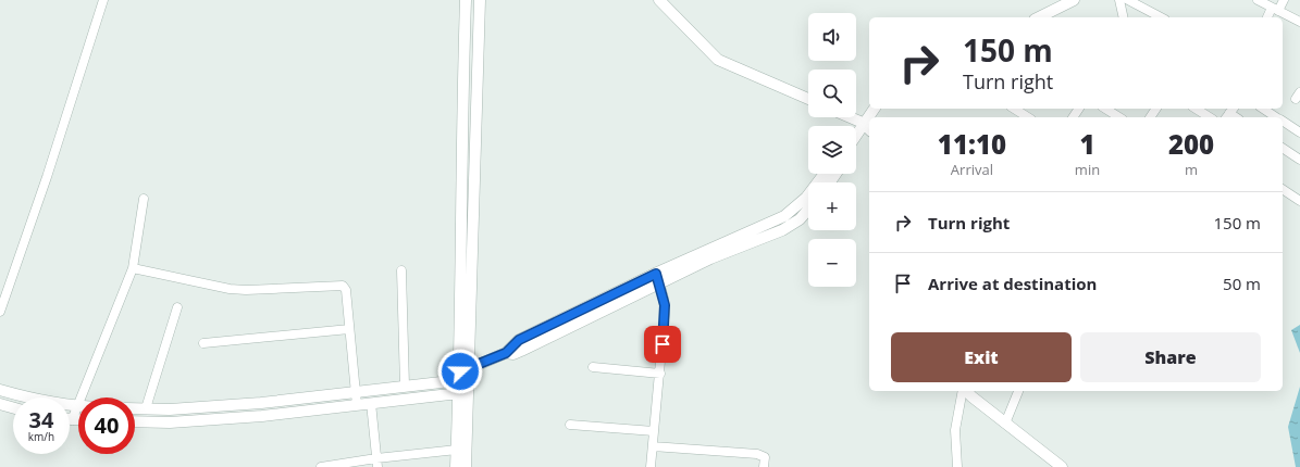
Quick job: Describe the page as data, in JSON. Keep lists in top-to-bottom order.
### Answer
{
  "page": {
    "map_buttons": ["+", "−"],
    "turn": ["150 m", "Turn right"],
    "eta": [
      "11:10",
      "Arrival",
      "1",
      "min",
      "200",
      "m"
    ],
    "list": [
      {
        "name": "Turn right",
        "value": "150 m"
      },
      {
        "name": "Arrive at destination",
        "value": "50 m"
      }
    ],
    "buttons": ["Exit", "Share"],
    "speed": "34 km/h",
    "limit": "40"
  }
}
